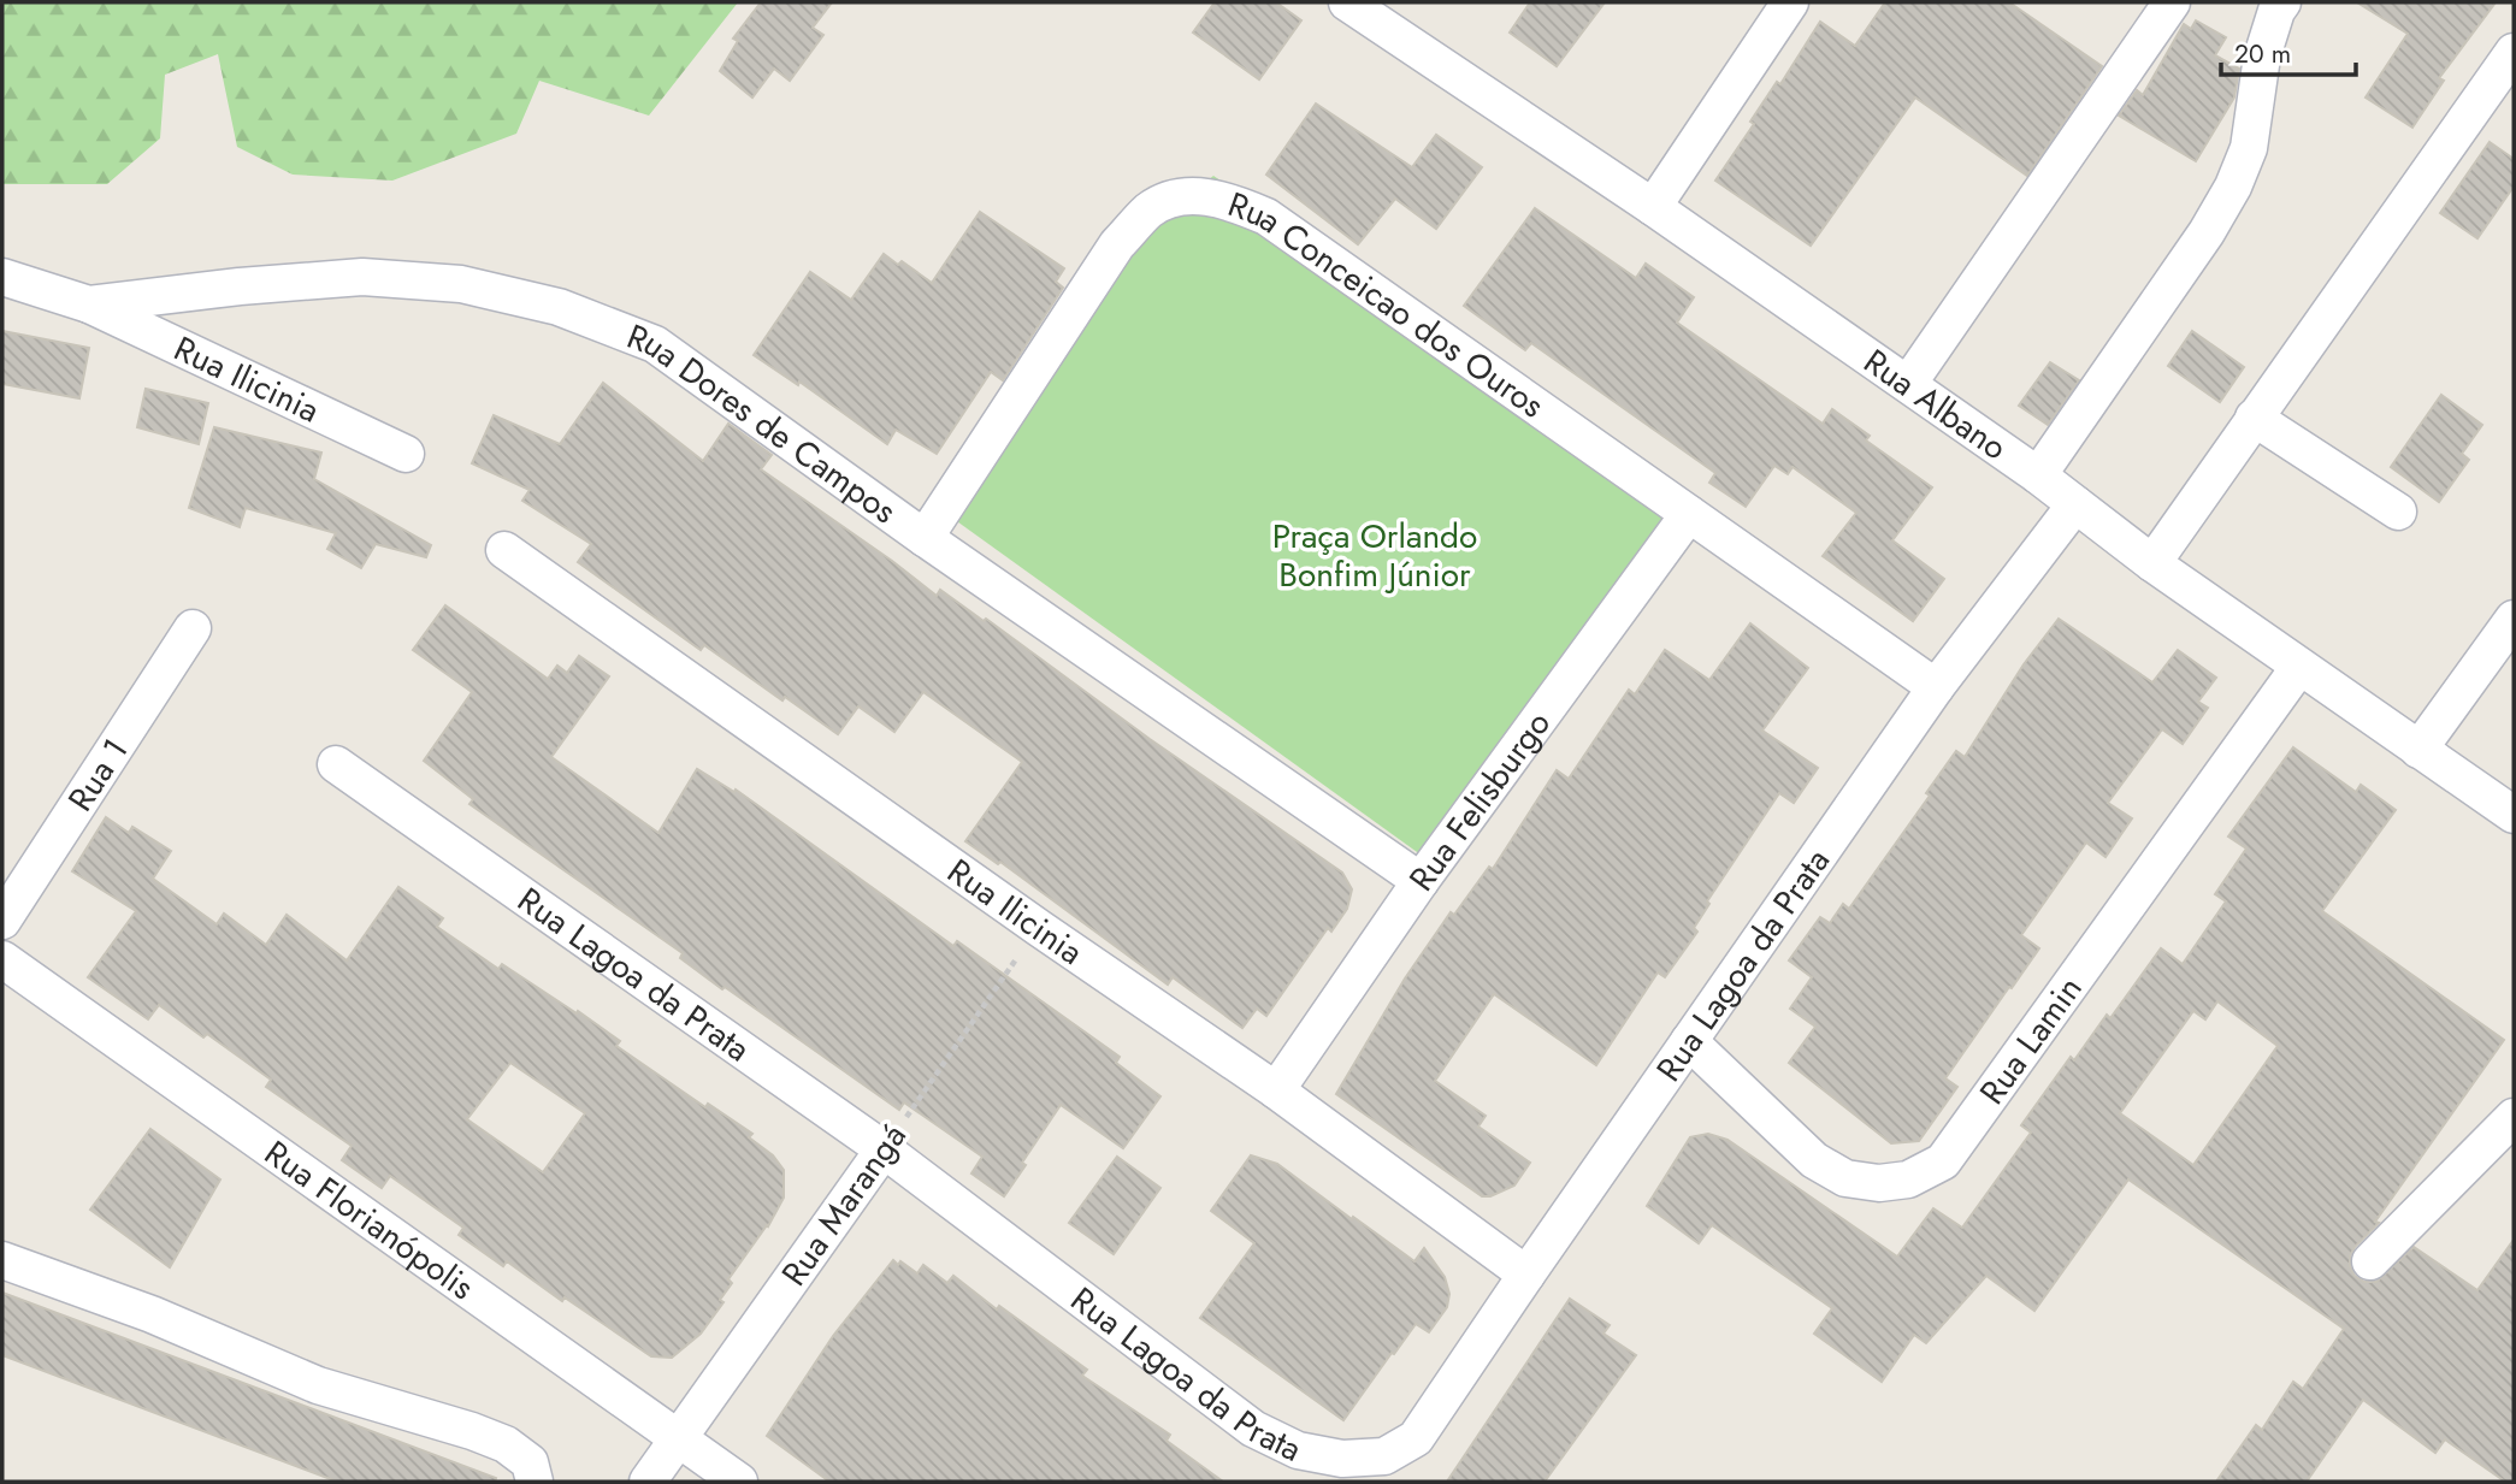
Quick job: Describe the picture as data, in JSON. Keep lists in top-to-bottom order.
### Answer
{
  "streets": {
    "street": [
      "Rua Conceicao dos Ouros",
      "Rua Ilicinia",
      "Rua Albano",
      "Rua Dores de Campos",
      "Rua 1",
      "Rua Felisburgo",
      "Rua Lagoa da Prata",
      "Rua Lamin",
      "Rua Marangá",
      "Rua Florianópolis"
    ]
  },
  "crossings": [
    ["Rua Conceicao dos Ouros", "Rua Dores de Campos"],
    ["Rua Conceicao dos Ouros", "Rua Felisburgo"],
    ["Rua Conceicao dos Ouros", "Rua Lagoa da Prata"],
    ["Rua Ilicinia", "Rua Dores de Campos"],
    ["Rua Ilicinia", "Rua Felisburgo"],
    ["Rua Ilicinia", "Rua Lagoa da Prata"],
    ["Rua Ilicinia", "Rua Marangá"],
    ["Rua Albano", "Rua Lagoa da Prata"],
    ["Rua Albano", "Rua Lamin"],
    ["Rua Dores de Campos", "Rua Felisburgo"],
    ["Rua Lagoa da Prata", "Rua Lamin"],
    ["Rua Lagoa da Prata", "Rua Marangá"],
    ["Rua Marangá", "Rua Florianópolis"]
  ],
  "parks": ["Praça Orlando Bonfim Júnior"],
  "scale_bar": "20 m"
}
